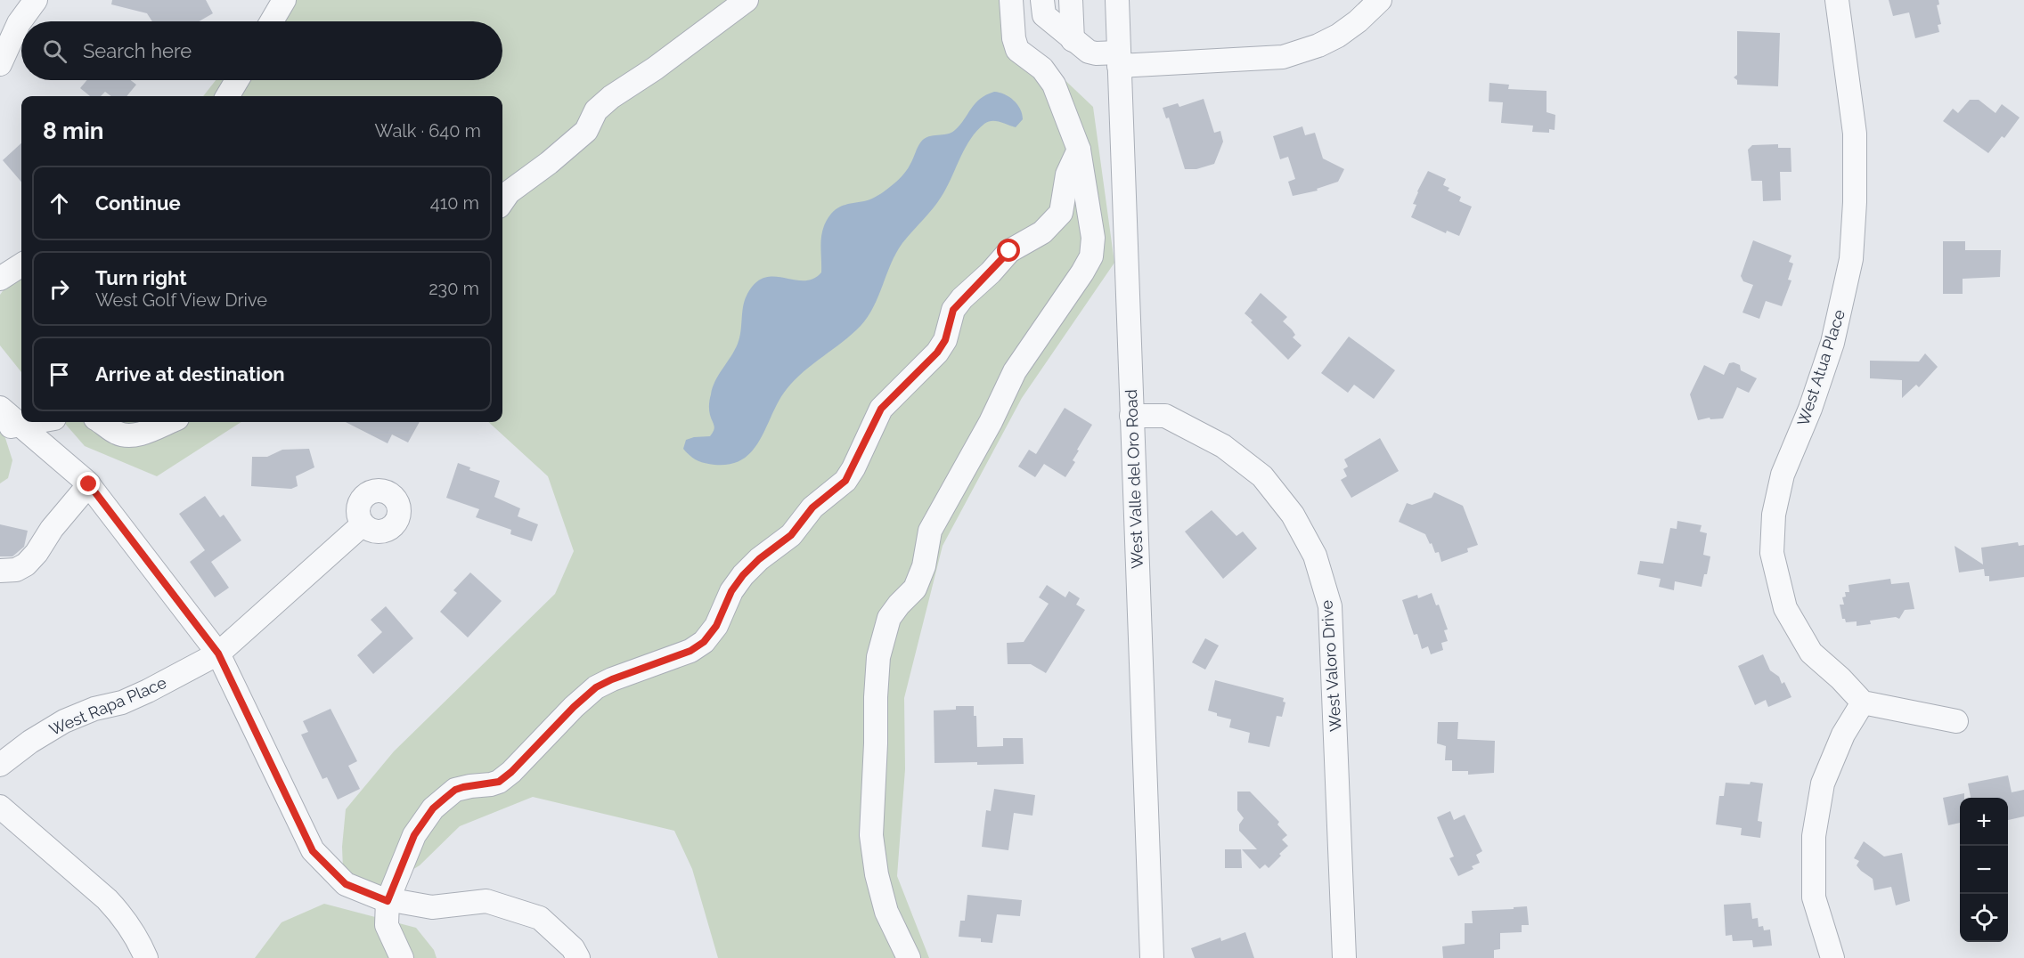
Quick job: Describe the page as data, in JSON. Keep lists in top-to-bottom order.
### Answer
{
  "streets": {
    "street": [
      "West Atua Place",
      "West Valle del Oro Road",
      "West Valoro Drive",
      "West Rapa Place"
    ]
  },
  "crossings": [
    ["West Valle del Oro Road", "West Valoro Drive"]
  ],
  "page": {
    "search": "Search here",
    "heading": ["8 min", "Walk · 640 m"],
    "list": [
      ["Continue", "410 m"],
      ["Turn right", "West Golf View Drive", "230 m"],
      "Arrive at destination"
    ],
    "map_buttons": ["+", "−"]
  }
}
